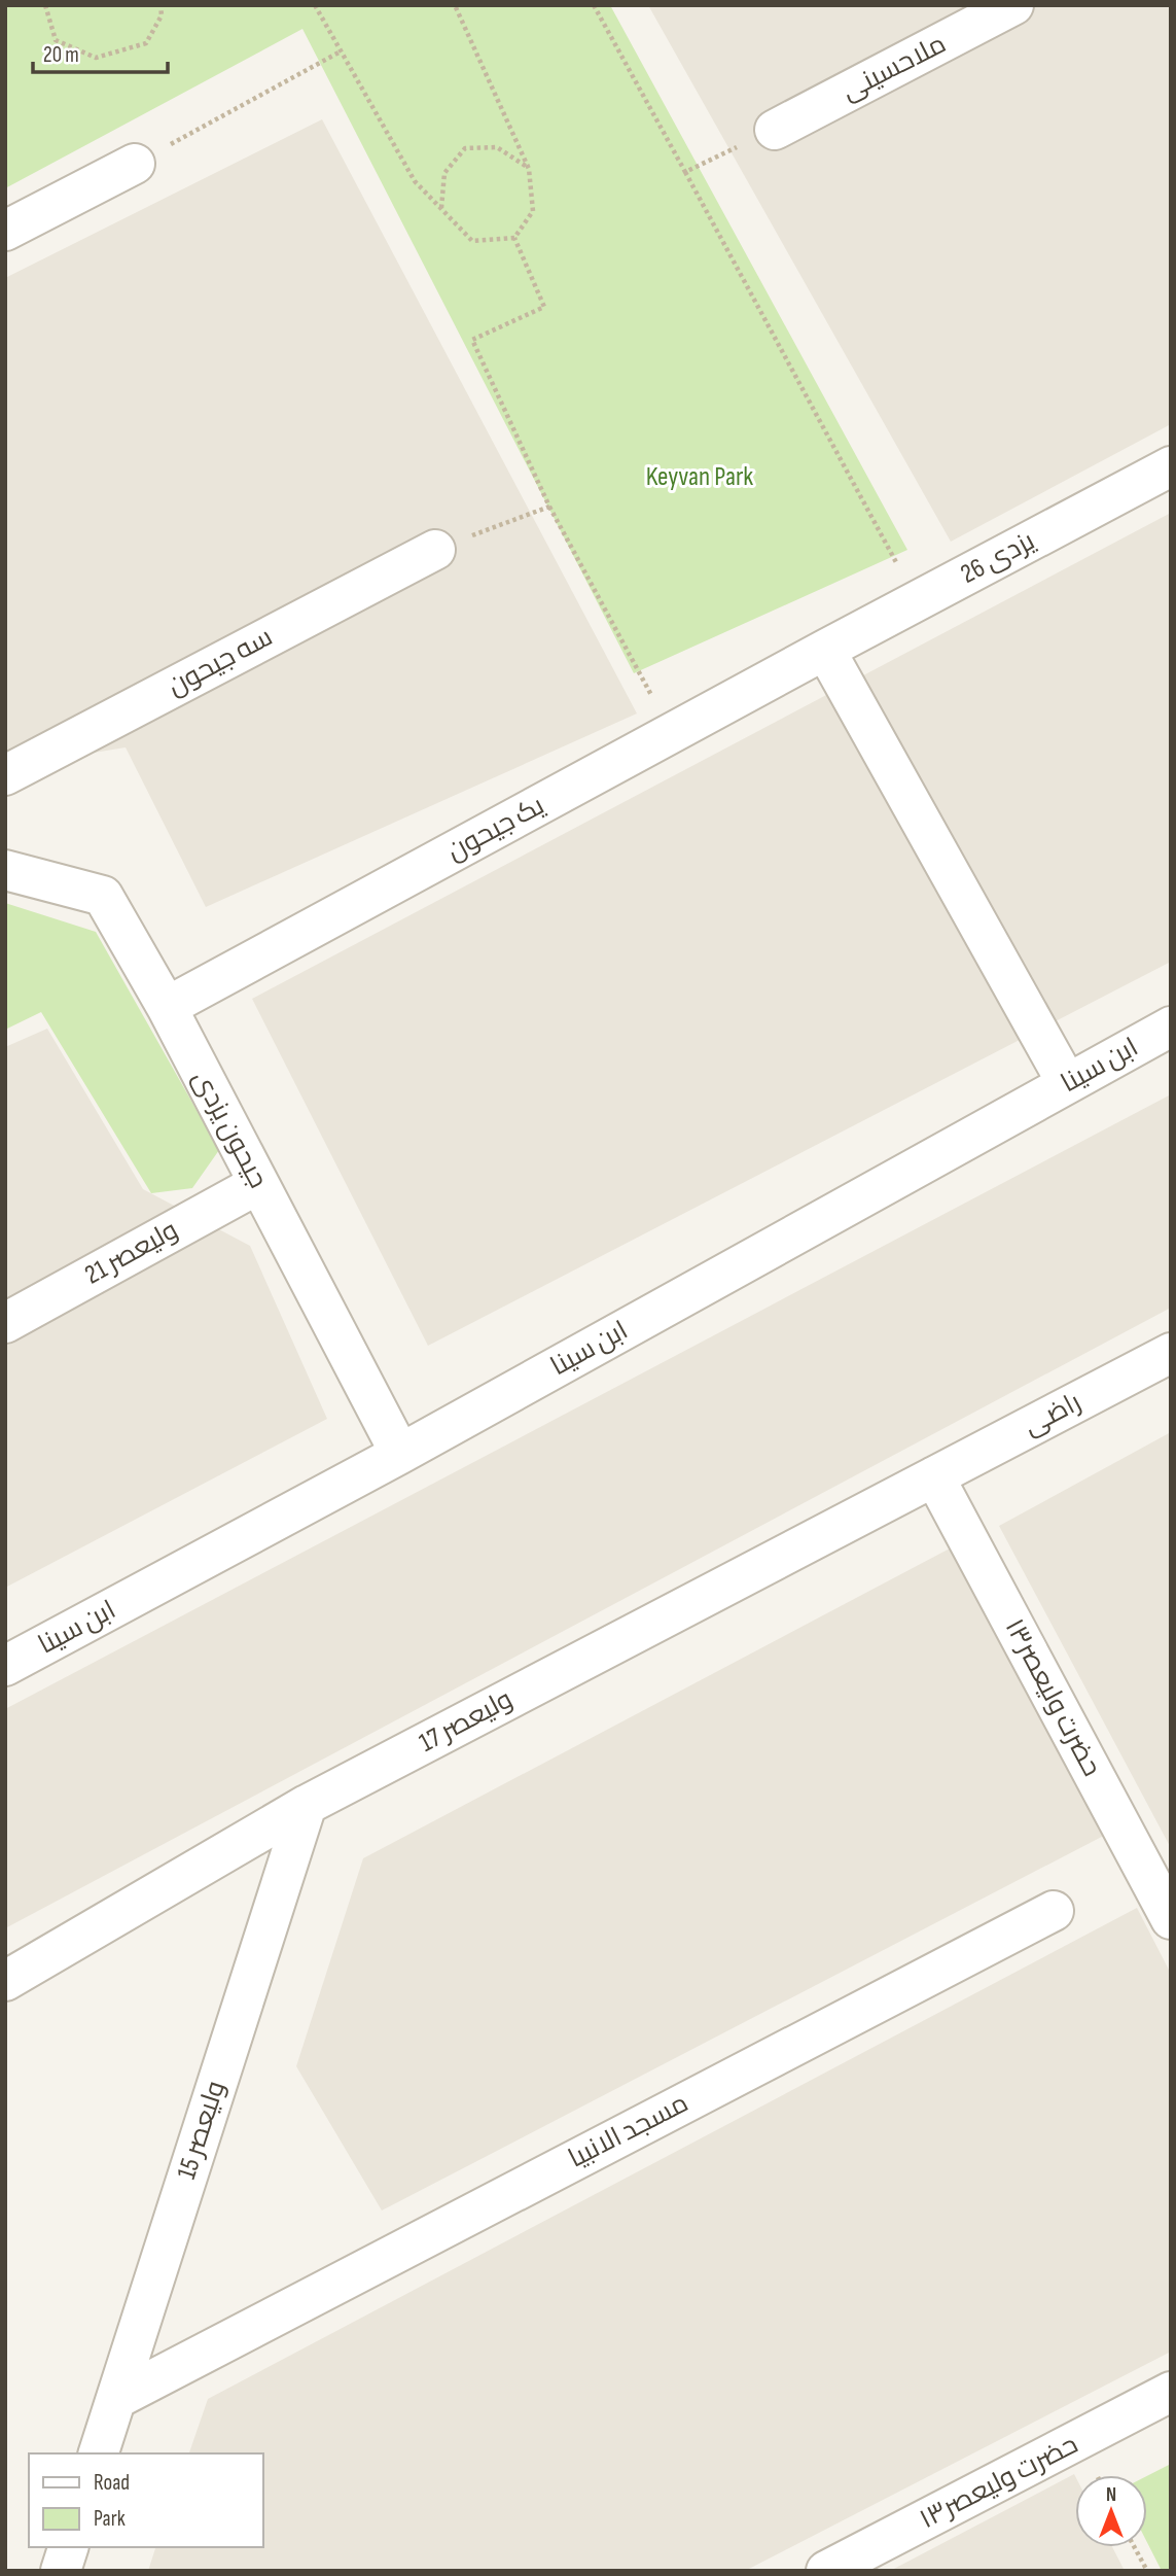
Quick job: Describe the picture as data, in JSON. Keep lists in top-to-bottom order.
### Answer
{
  "streets": {
    "street": [
      "ملاحسینی",
      "یزدی 26",
      "سه جیحون",
      "یک جیحون",
      "ابن سینا",
      "جیحون یزدی",
      "ولیعصر 21",
      "راضی",
      "حضرت ولیعصر۱۳",
      "ولیعصر 17",
      "ولیعصر 15",
      "مسجد الانبیا"
    ]
  },
  "crossings": [
    ["یزدی 26", "یک جیحون"],
    ["یک جیحون", "جیحون یزدی"],
    ["ابن سینا", "جیحون یزدی"],
    ["جیحون یزدی", "ولیعصر 21"],
    ["راضی", "حضرت ولیعصر۱۳"],
    ["راضی", "ولیعصر 17"],
    ["حضرت ولیعصر۱۳", "ولیعصر 17"],
    ["ولیعصر 17", "ولیعصر 15"],
    ["ولیعصر 15", "مسجد الانبیا"]
  ],
  "parks": ["Keyvan Park"],
  "legend": ["Road", "Park"],
  "scale_bar": "20 m",
  "north": "top"
}
